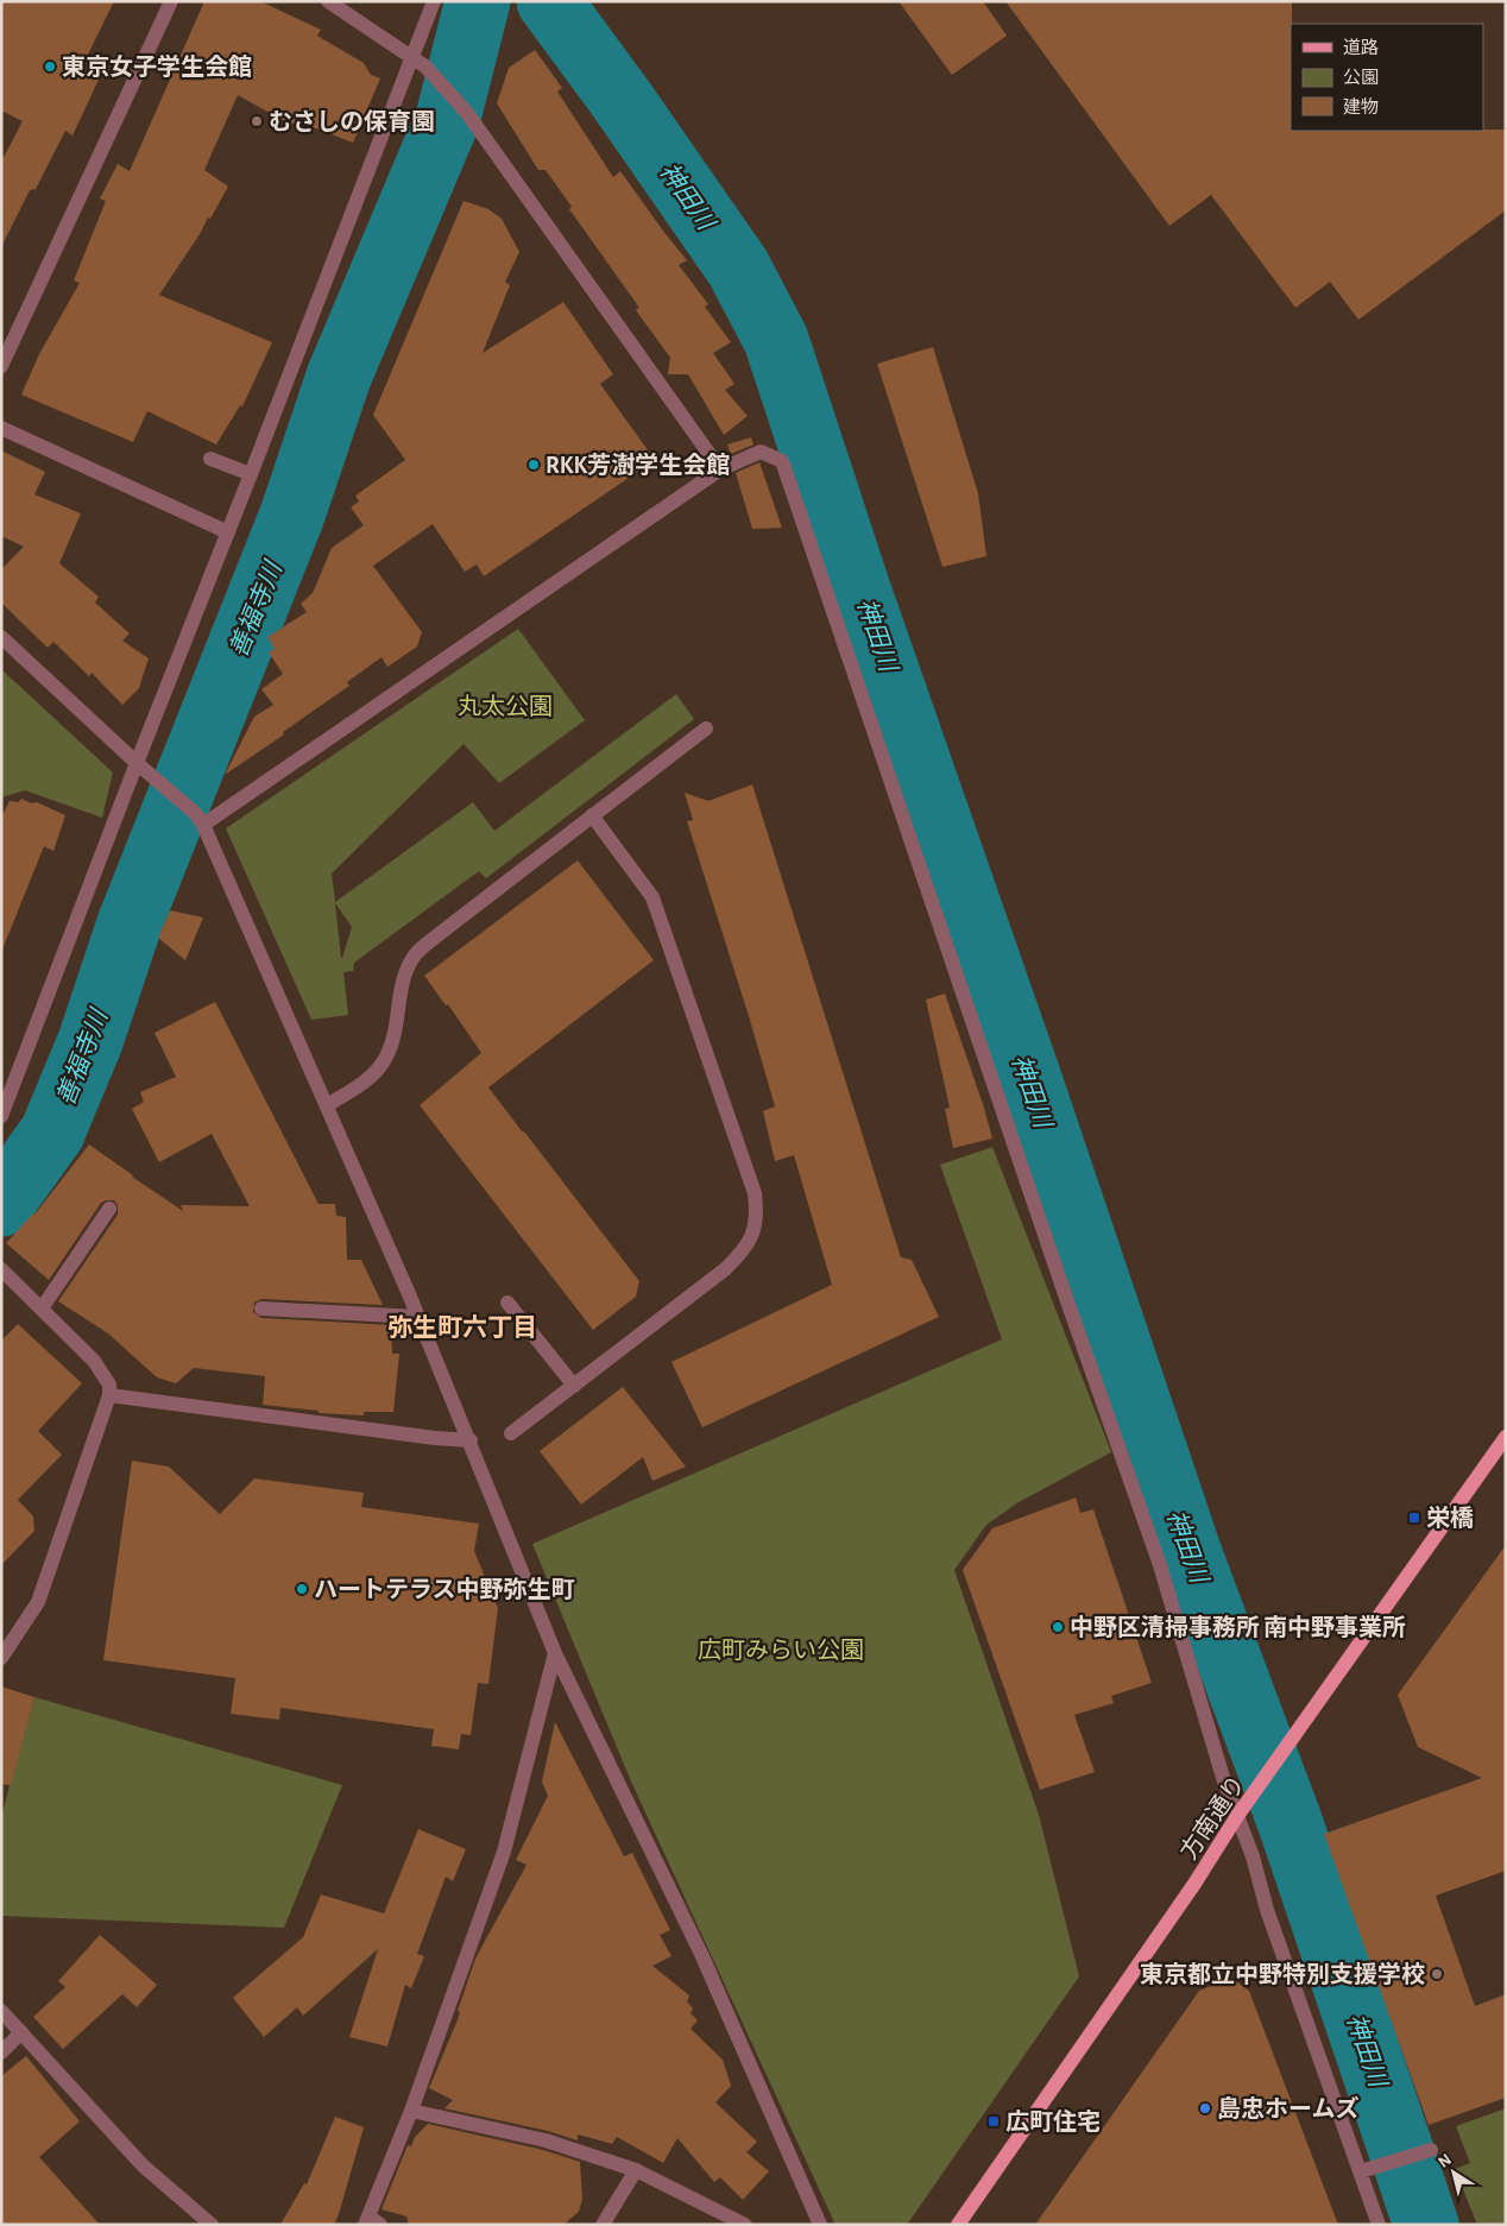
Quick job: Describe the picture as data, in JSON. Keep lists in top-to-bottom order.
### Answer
{
  "streets": {
    "main road": ["方南通り"]
  },
  "districts": ["弥生町六丁目"],
  "water": ["神田川", "善福寺川"],
  "parks": ["丸太公園", "広町みらい公園"],
  "places": {
    "other": [
      "東京女子学生会館",
      "むさしの保育園",
      "RKK芳澍学生会館",
      "ハートテラス中野弥生町",
      "中野区清掃事務所 南中野事業所",
      "東京都立中野特別支援学校",
      "島忠ホームズ"
    ],
    "transit": ["栄橋", "広町住宅"]
  },
  "legend": ["道路", "公園", "建物"],
  "north": "top left"
}
